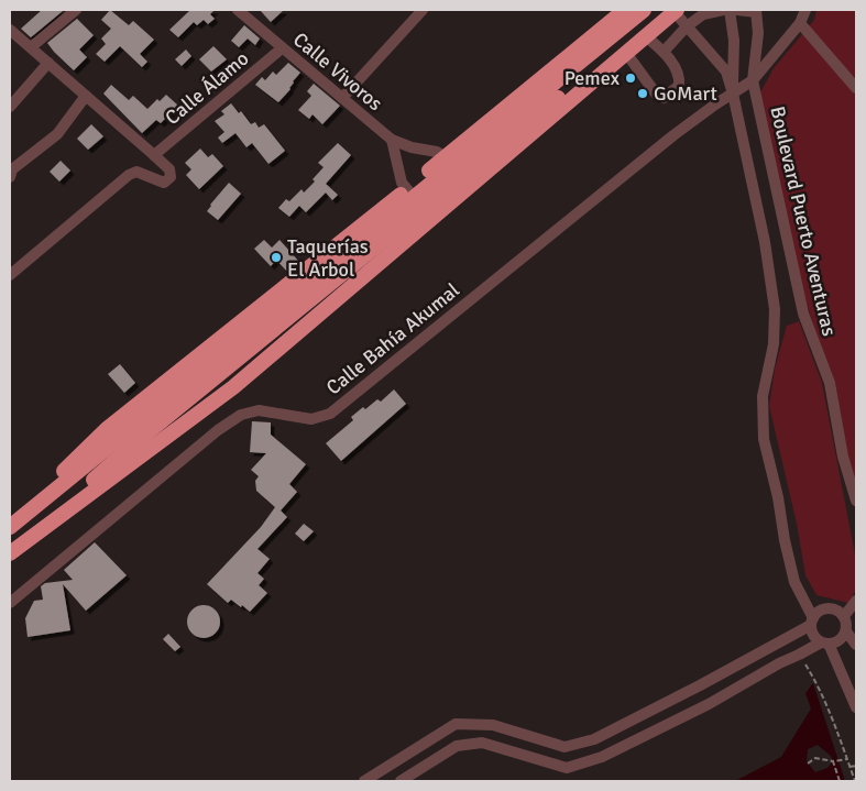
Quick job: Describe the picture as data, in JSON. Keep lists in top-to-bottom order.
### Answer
{
  "streets": {
    "street": [
      "Calle Vivoros",
      "Calle Álamo",
      "Boulevard Puerto Aventuras",
      "Calle Bahía Akumal"
    ]
  },
  "crossings": [
    ["Calle Vivoros", "Calle Álamo"],
    ["Boulevard Puerto Aventuras", "Calle Bahía Akumal"]
  ],
  "places": ["Pemex", "GoMart", "Taquerías El Arbol"]
}
